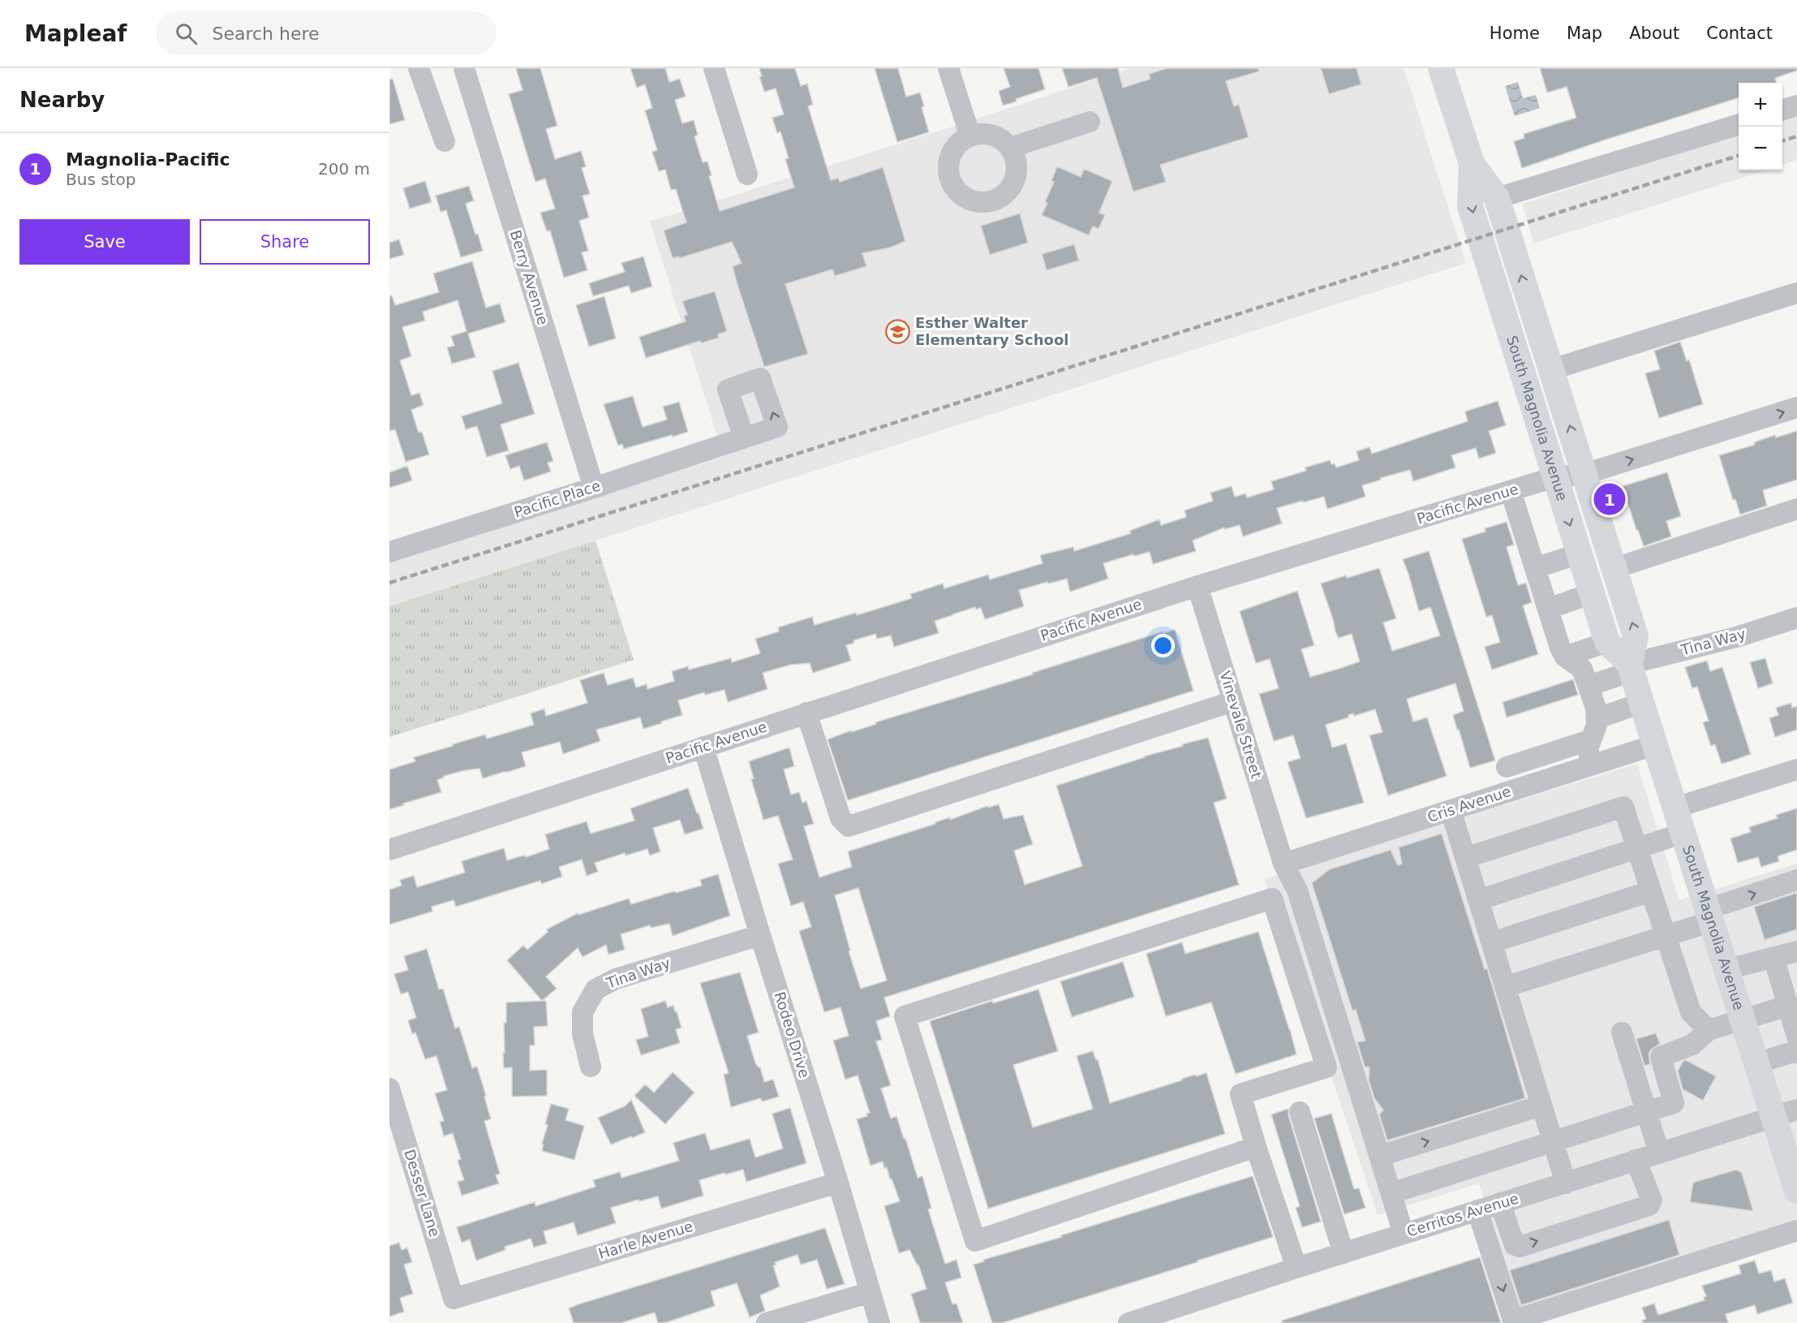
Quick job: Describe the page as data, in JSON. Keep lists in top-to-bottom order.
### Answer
{
  "streets": {
    "main road": ["South Magnolia Avenue"],
    "street": [
      "Berry Avenue",
      "Pacific Place",
      "Pacific Avenue",
      "Tina Way",
      "Vinevale Street",
      "Cris Avenue",
      "Rodeo Drive",
      "Desser Lane",
      "Cerritos Avenue",
      "Harle Avenue"
    ]
  },
  "crossings": [
    ["Berry Avenue", "Pacific Place"],
    ["South Magnolia Avenue", "Pacific Avenue"],
    ["South Magnolia Avenue", "Tina Way"],
    ["South Magnolia Avenue", "Cris Avenue"],
    ["South Magnolia Avenue", "Cerritos Avenue"],
    ["Pacific Avenue", "Vinevale Street"],
    ["Pacific Avenue", "Rodeo Drive"],
    ["Tina Way", "Rodeo Drive"],
    ["Vinevale Street", "Cris Avenue"],
    ["Vinevale Street", "Cerritos Avenue"],
    ["Rodeo Drive", "Harle Avenue"],
    ["Desser Lane", "Harle Avenue"]
  ],
  "places": {
    "school or university": ["Esther Walter Elementary School"]
  },
  "page": {
    "header": "Mapleaf",
    "search": "Search here",
    "nav": [
      "Home",
      "Map",
      "About",
      "Contact"
    ],
    "heading": "Nearby",
    "map_buttons": ["+", "−"],
    "list": [
      {
        "mark": "1",
        "name": "Magnolia-Pacific",
        "note": "Bus stop",
        "value": "200 m"
      }
    ],
    "buttons": ["Save", "Share"],
    "pins": "1"
  }
}
